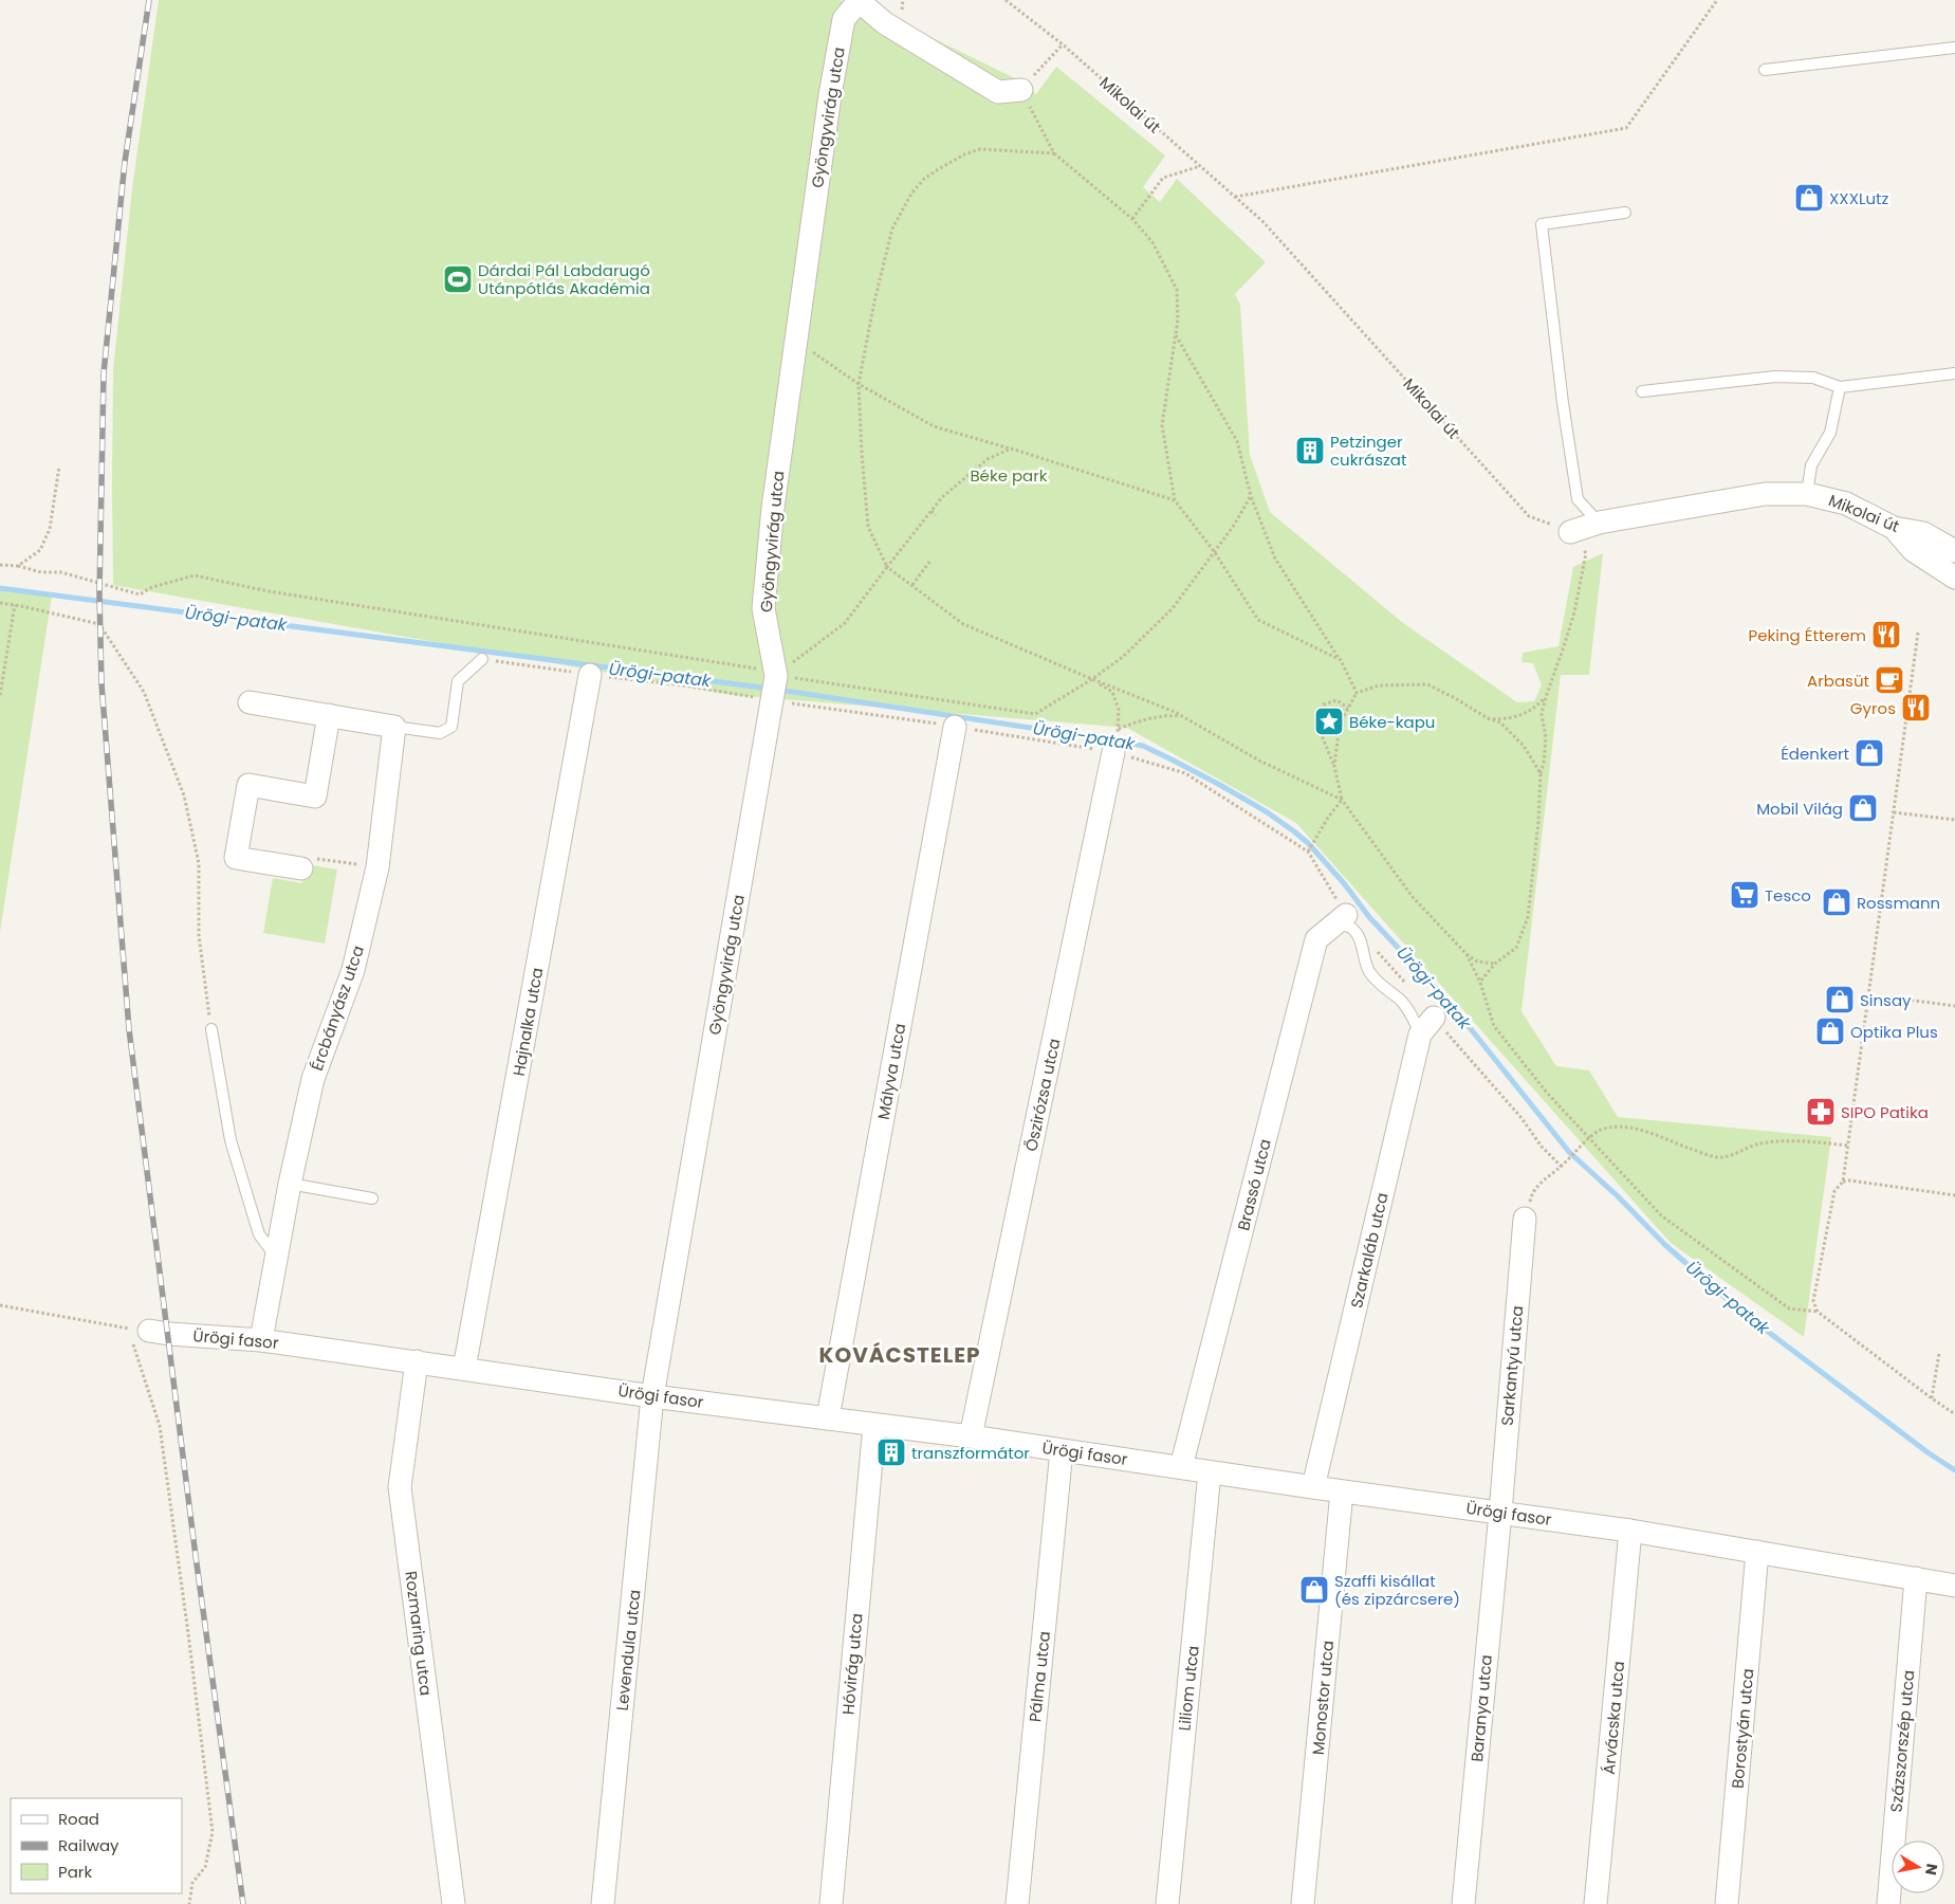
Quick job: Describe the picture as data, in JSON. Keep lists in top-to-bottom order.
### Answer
{
  "streets": {
    "street": [
      "Mikolai út",
      "Gyöngyvirág utca",
      "Ércbányász utca",
      "Hajnalka utca",
      "Mályva utca",
      "Őszirózsa utca",
      "Brassó utca",
      "Szarkaláb utca",
      "Ürögi fasor",
      "Sarkantyú utca",
      "Rozmaring utca",
      "Levendula utca",
      "Hóvirág utca",
      "Pálma utca",
      "Liliom utca",
      "Monostor utca",
      "Baranya utca",
      "Árvácska utca",
      "Borostyán utca",
      "Százszorszép utca"
    ]
  },
  "crossings": [
    ["Gyöngyvirág utca", "Ürögi fasor"],
    ["Gyöngyvirág utca", "Levendula utca"],
    ["Ércbányász utca", "Ürögi fasor"],
    ["Hajnalka utca", "Ürögi fasor"],
    ["Mályva utca", "Ürögi fasor"],
    ["Őszirózsa utca", "Ürögi fasor"],
    ["Brassó utca", "Ürögi fasor"],
    ["Szarkaláb utca", "Ürögi fasor"],
    ["Ürögi fasor", "Sarkantyú utca"],
    ["Ürögi fasor", "Rozmaring utca"],
    ["Ürögi fasor", "Levendula utca"],
    ["Ürögi fasor", "Hóvirág utca"],
    ["Ürögi fasor", "Pálma utca"],
    ["Ürögi fasor", "Liliom utca"],
    ["Ürögi fasor", "Monostor utca"],
    ["Ürögi fasor", "Baranya utca"],
    ["Ürögi fasor", "Árvácska utca"],
    ["Ürögi fasor", "Borostyán utca"],
    ["Ürögi fasor", "Százszorszép utca"],
    ["Sarkantyú utca", "Baranya utca"]
  ],
  "districts": ["KOVÁCSTELEP"],
  "water": ["Ürögi-patak"],
  "parks": ["Béke park"],
  "places": {
    "shop": [
      "XXXLutz",
      "Édenkert",
      "Mobil Világ",
      "Rossmann",
      "Sinsay",
      "Optika Plus",
      "Szaffi kisállat (és zipzárcsere)"
    ],
    "sports": ["Dárdai Pál Labdarugó Utánpótlás Akadémia"],
    "building": ["Petzinger cukrászat", "transzformátor"],
    "restaurant": ["Peking Étterem", "Gyros"],
    "cafe": ["Arbasüt"],
    "place": ["Béke-kapu"],
    "supermarket": ["Tesco"],
    "pharmacy": ["SIPO Patika"]
  },
  "legend": ["Road", "Railway", "Park"],
  "north": "right"
}
